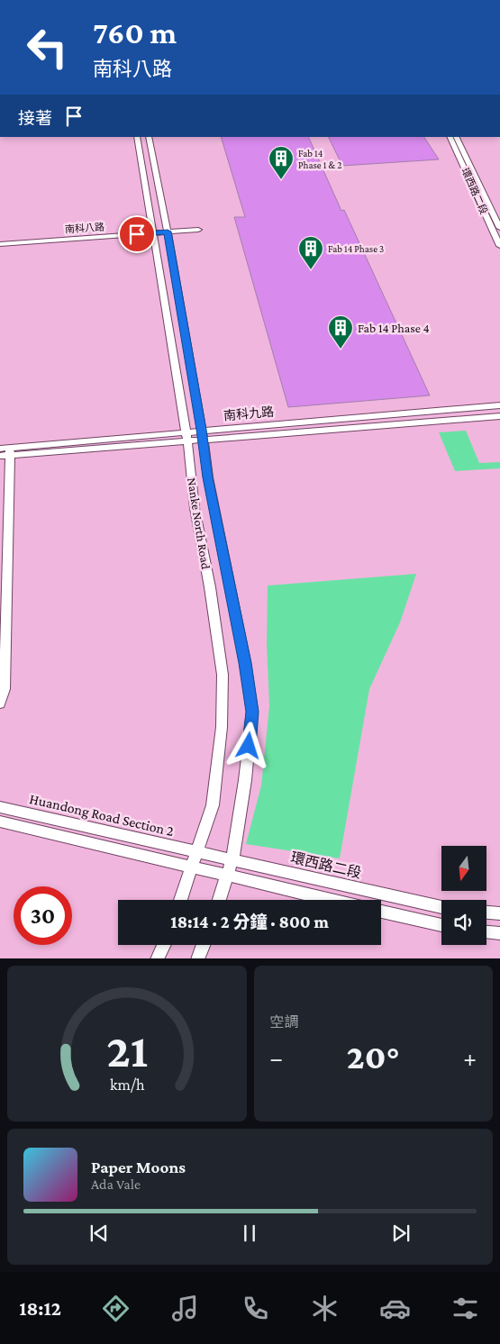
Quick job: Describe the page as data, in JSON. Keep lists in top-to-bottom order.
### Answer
{
  "streets": {
    "street": [
      "環西路二段",
      "南科八路",
      "南科九路",
      "Nanke North Road",
      "Huandong Road Section 2"
    ]
  },
  "crossings": [
    ["環西路二段", "Nanke North Road"],
    ["環西路二段", "Huandong Road Section 2"],
    ["南科八路", "Nanke North Road"],
    ["南科九路", "Nanke North Road"],
    ["Nanke North Road", "Huandong Road Section 2"]
  ],
  "places": {
    "building": ["Fab 14 Phase 1 & 2", "Fab 14 Phase 3", "Fab 14 Phase 4"]
  },
  "north": "bottom",
  "page": {
    "turn": ["760 m", "南科八路"],
    "then": "接著",
    "limit": "30",
    "trip": "18:14 · 2 分鐘 · 800 m",
    "tile": "空調",
    "heat": ["−", "20°", "+"],
    "song": ["Paper Moons", "Ada Vale"],
    "tabs": "18:12",
    "gauge": ["21", "km/h"]
  }
}
